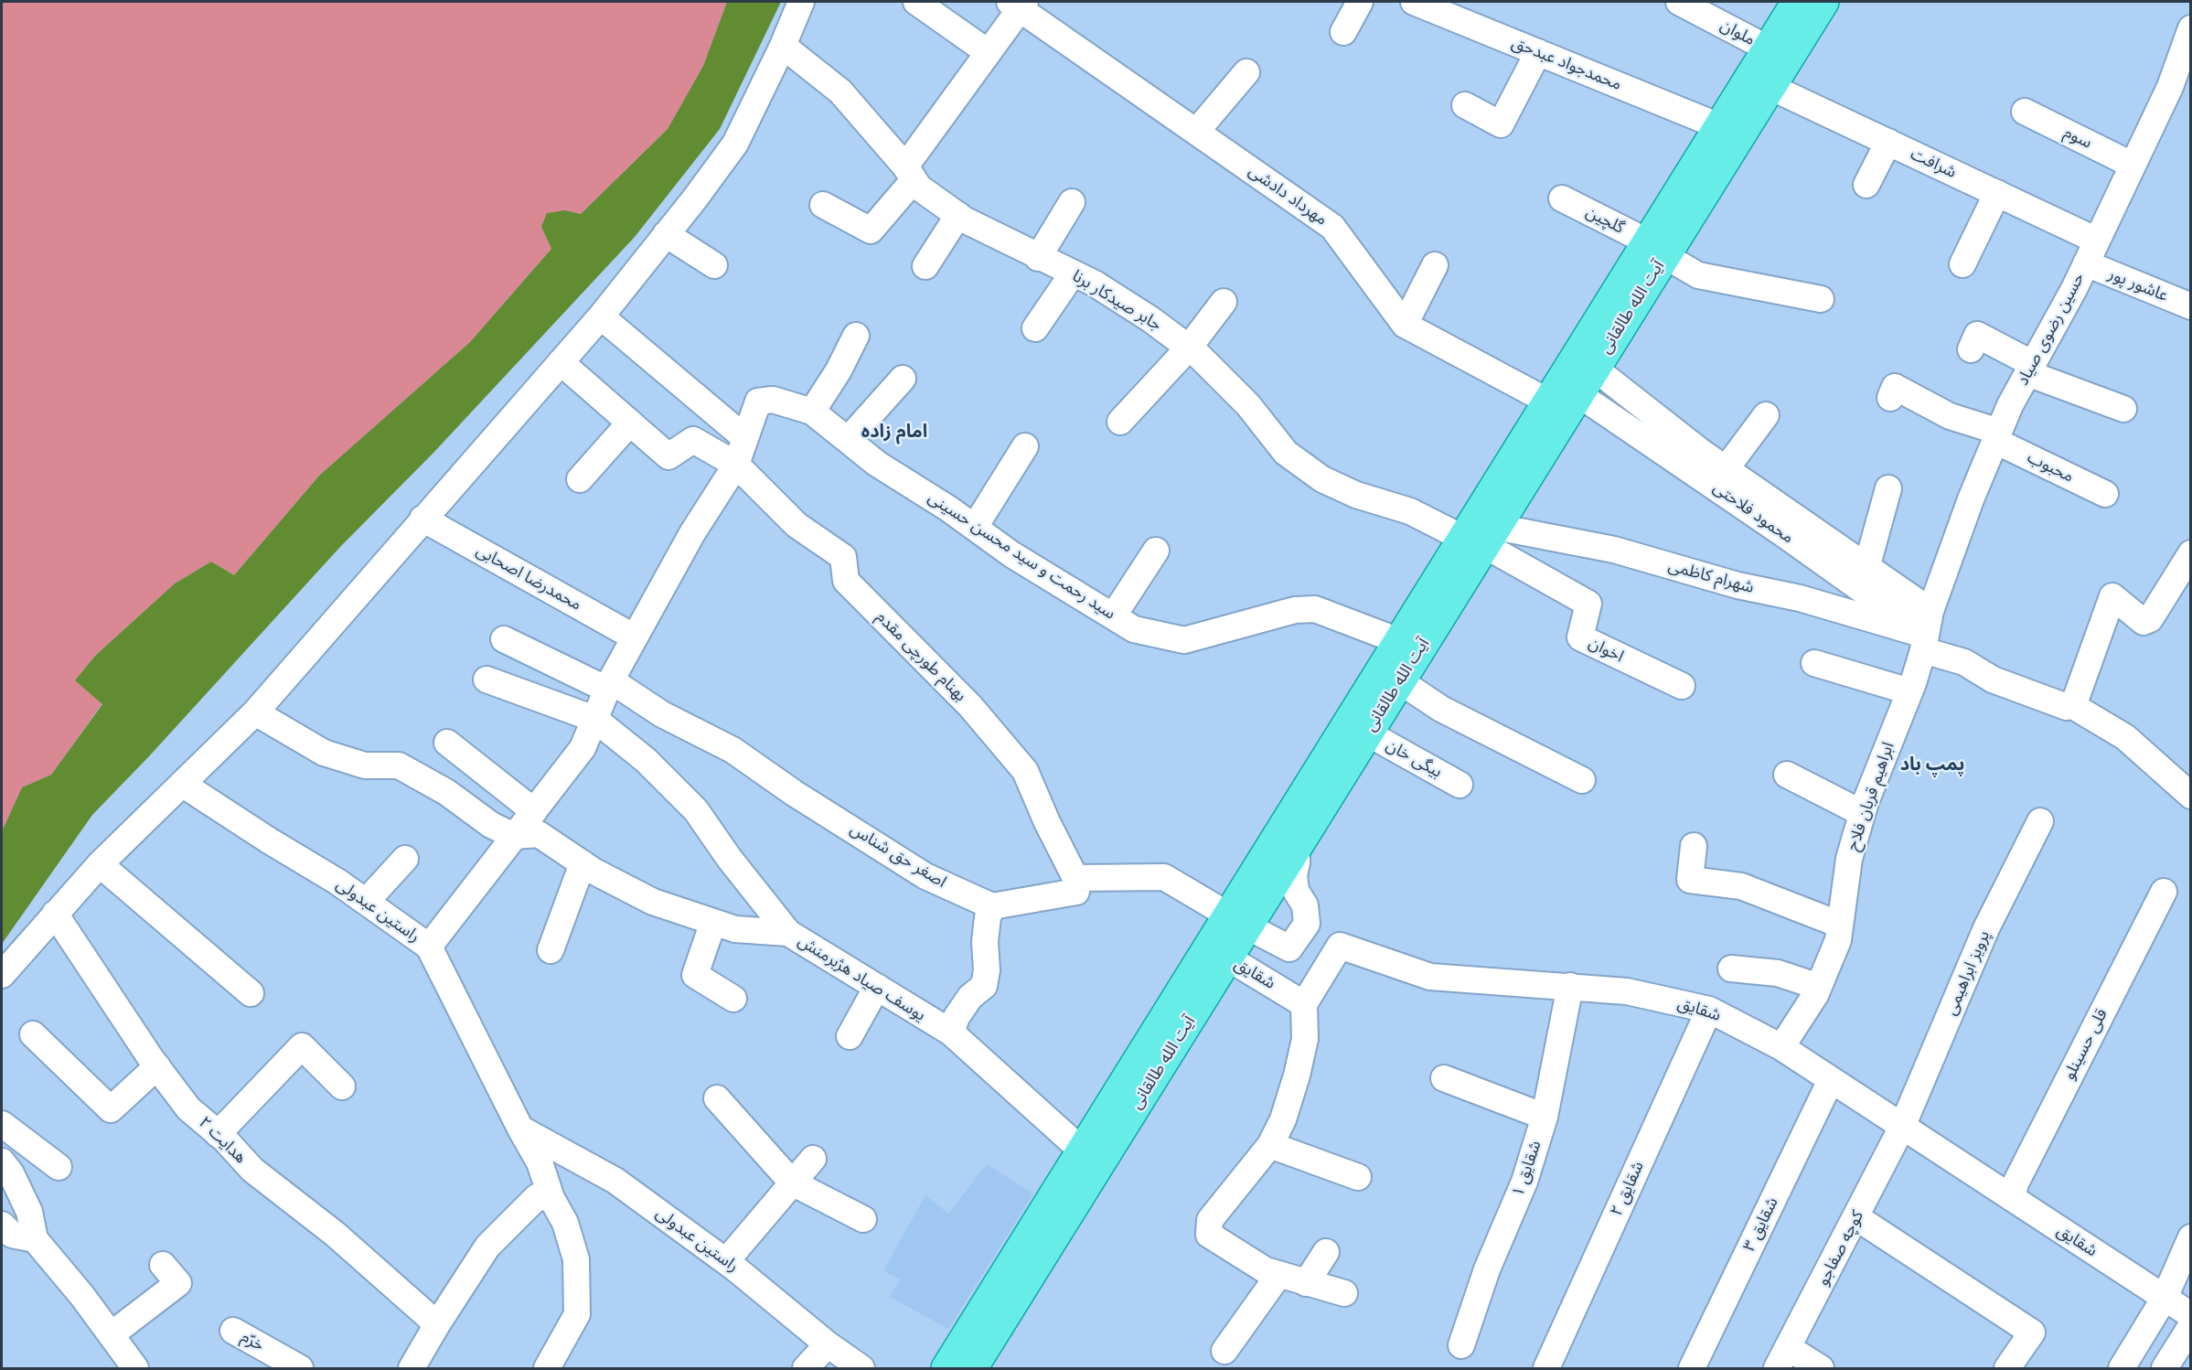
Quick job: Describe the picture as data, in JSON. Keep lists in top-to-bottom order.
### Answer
{
  "streets": {
    "main road": ["آیت الله طالقانی"],
    "street": [
      "ملوان",
      "محمدجواد عبدحق",
      "سوم",
      "شرافت",
      "مهرداد دادشی",
      "گلچین",
      "عاشور پور",
      "جابر صیدکار برنا",
      "حسین رضوی صیاد",
      "محبوب",
      "محمود فلاحتی",
      "سید رحمت و سید محسن حسینی",
      "شهرام کاظمی",
      "محمدرضا اصحابی",
      "اخوان",
      "بهنام طورچی مقدم",
      "بیگی خان",
      "ابراهیم قربان فلاح",
      "اصغر حق شناس",
      "راستین عبدولی",
      "پرویز ابراهیمی",
      "شقایق",
      "یوسف صیاد هژبرمنش",
      "قلی حسینلو",
      "هدایت ۲",
      "شقایق ۱",
      "شقایق ۲",
      "شقایق ۳",
      "کوچه صفاجو",
      "خرّم"
    ]
  },
  "crossings": [
    ["ملوان", "آیت الله طالقانی"],
    ["محمدجواد عبدحق", "آیت الله طالقانی"],
    ["سوم", "حسین رضوی صیاد"],
    ["شرافت", "آیت الله طالقانی"],
    ["شرافت", "حسین رضوی صیاد"],
    ["مهرداد دادشی", "آیت الله طالقانی"],
    ["مهرداد دادشی", "محمود فلاحتی"],
    ["گلچین", "آیت الله طالقانی"],
    ["عاشور پور", "حسین رضوی صیاد"],
    ["جابر صیدکار برنا", "آیت الله طالقانی"],
    ["جابر صیدکار برنا", "شهرام کاظمی"],
    ["جابر صیدکار برنا", "اخوان"],
    ["آیت الله طالقانی", "محمود فلاحتی"],
    ["آیت الله طالقانی", "سید رحمت و سید محسن حسینی"],
    ["آیت الله طالقانی", "شهرام کاظمی"],
    ["آیت الله طالقانی", "اخوان"],
    ["آیت الله طالقانی", "بیگی خان"],
    ["آیت الله طالقانی", "شقایق"],
    ["آیت الله طالقانی", "یوسف صیاد هژبرمنش"],
    ["حسین رضوی صیاد", "محبوب"],
    ["حسین رضوی صیاد", "محمود فلاحتی"],
    ["حسین رضوی صیاد", "شهرام کاظمی"],
    ["حسین رضوی صیاد", "ابراهیم قربان فلاح"],
    ["محمود فلاحتی", "شهرام کاظمی"],
    ["محمود فلاحتی", "ابراهیم قربان فلاح"],
    ["سید رحمت و سید محسن حسینی", "محمدرضا اصحابی"],
    ["سید رحمت و سید محسن حسینی", "بهنام طورچی مقدم"],
    ["سید رحمت و سید محسن حسینی", "اصغر حق شناس"],
    ["سید رحمت و سید محسن حسینی", "راستین عبدولی"],
    ["سید رحمت و سید محسن حسینی", "یوسف صیاد هژبرمنش"],
    ["شهرام کاظمی", "اخوان"],
    ["شهرام کاظمی", "ابراهیم قربان فلاح"],
    ["ابراهیم قربان فلاح", "شقایق"],
    ["پرویز ابراهیمی", "شقایق"],
    ["پرویز ابراهیمی", "کوچه صفاجو"],
    ["شقایق", "قلی حسینلو"],
    ["شقایق", "شقایق ۱"],
    ["شقایق", "شقایق ۲"],
    ["شقایق", "شقایق ۳"],
    ["شقایق", "کوچه صفاجو"]
  ],
  "districts": ["امام زاده", "پمپ باد"]
}
